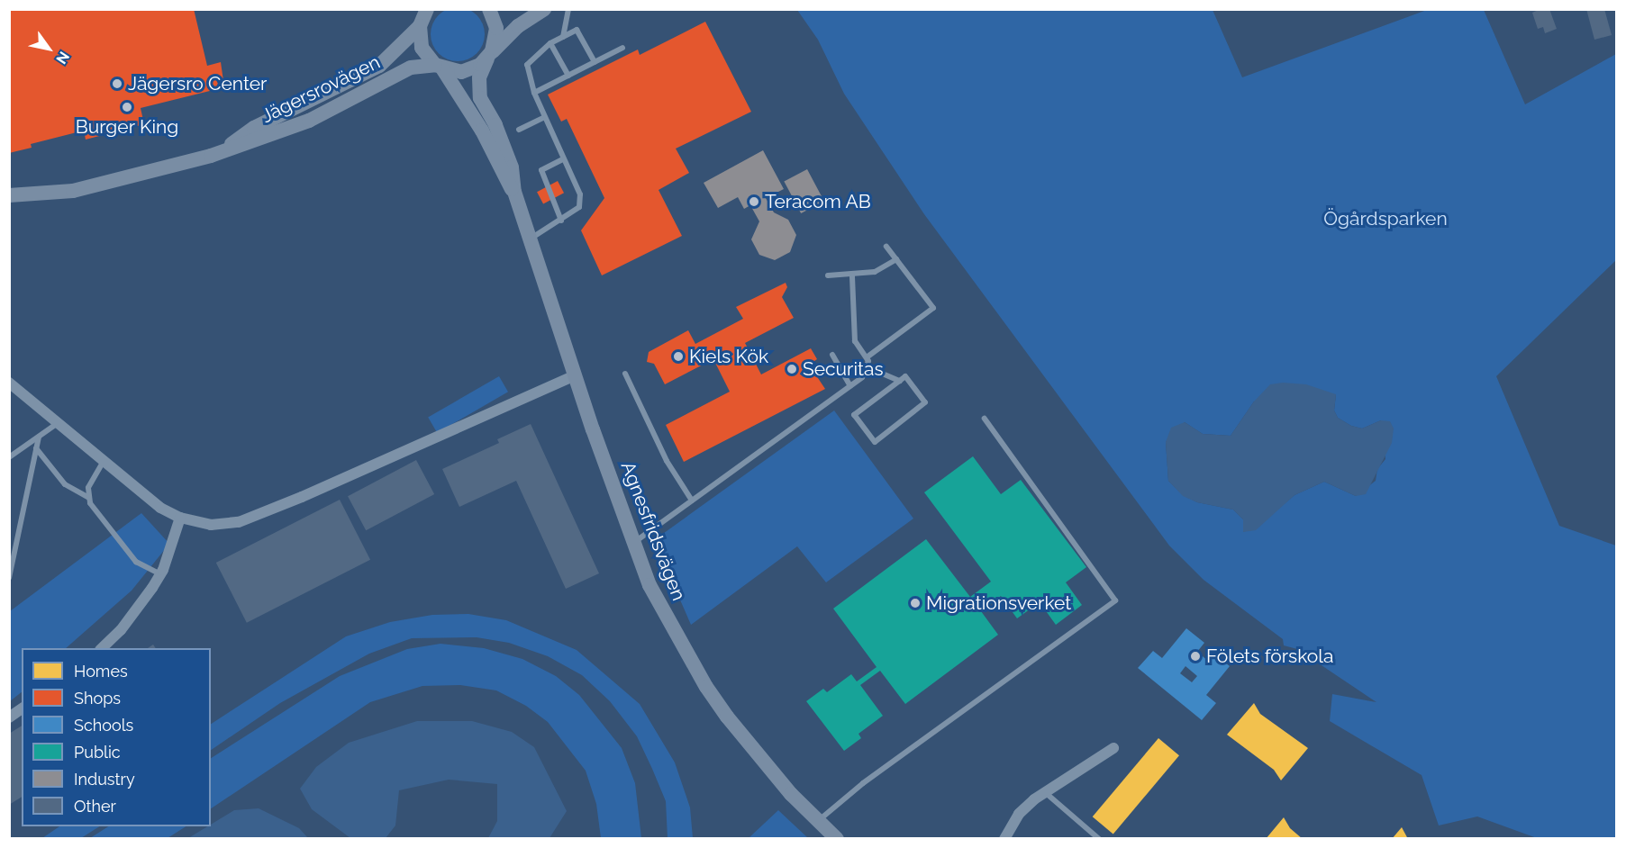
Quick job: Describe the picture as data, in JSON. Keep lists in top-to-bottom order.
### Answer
{
  "streets": {
    "main road": ["Jägersrovägen", "Agnesfridsvägen"]
  },
  "crossings": [
    ["Jägersrovägen", "Agnesfridsvägen"]
  ],
  "parks": ["Ögårdsparken"],
  "places": [
    "Jägersro Center",
    "Burger King",
    "Teracom AB",
    "Kiels Kök",
    "Securitas",
    "Migrationsverket",
    "Fölets förskola"
  ],
  "legend": [
    "Homes",
    "Shops",
    "Schools",
    "Public",
    "Industry",
    "Other"
  ],
  "north": "bottom right"
}
